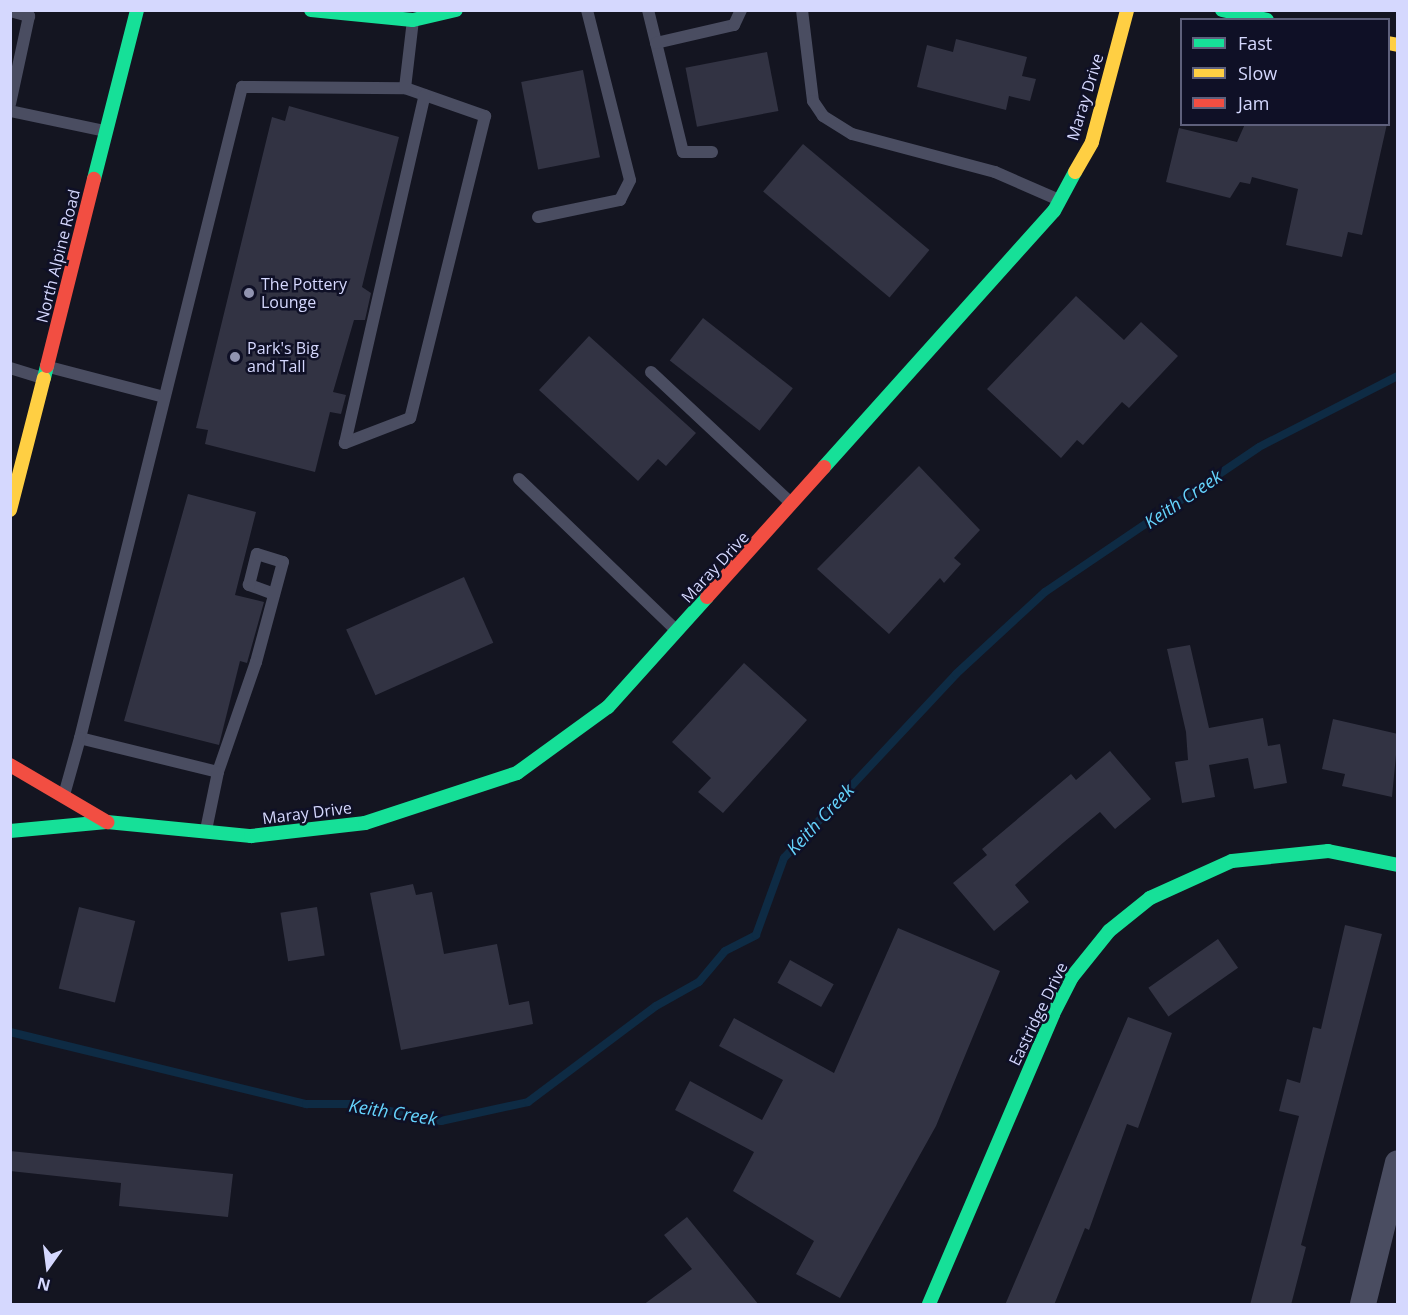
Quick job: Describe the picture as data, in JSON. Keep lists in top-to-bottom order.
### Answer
{
  "streets": {
    "street": ["Maray Drive", "North Alpine Road", "Eastridge Drive"]
  },
  "water": ["Keith Creek"],
  "places": ["The Pottery Lounge", "Park's Big and Tall"],
  "legend": ["Fast", "Slow", "Jam"],
  "north": "bottom"
}
